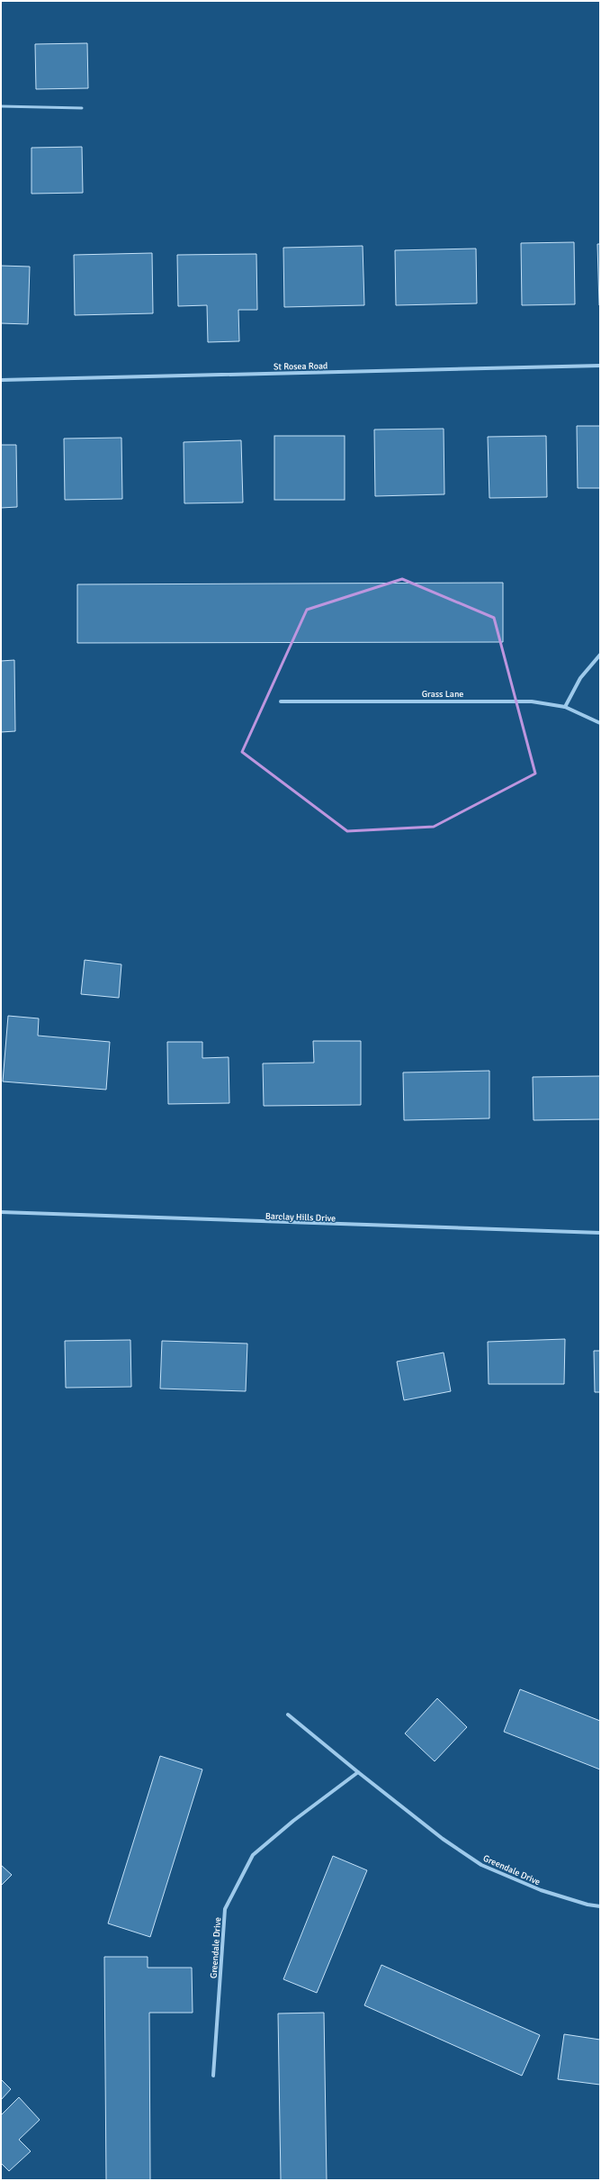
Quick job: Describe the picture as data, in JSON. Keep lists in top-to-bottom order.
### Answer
{
  "streets": {
    "street": [
      "St Rosea Road",
      "Grass Lane",
      "Barclay Hills Drive",
      "Greendale Drive"
    ]
  }
}
